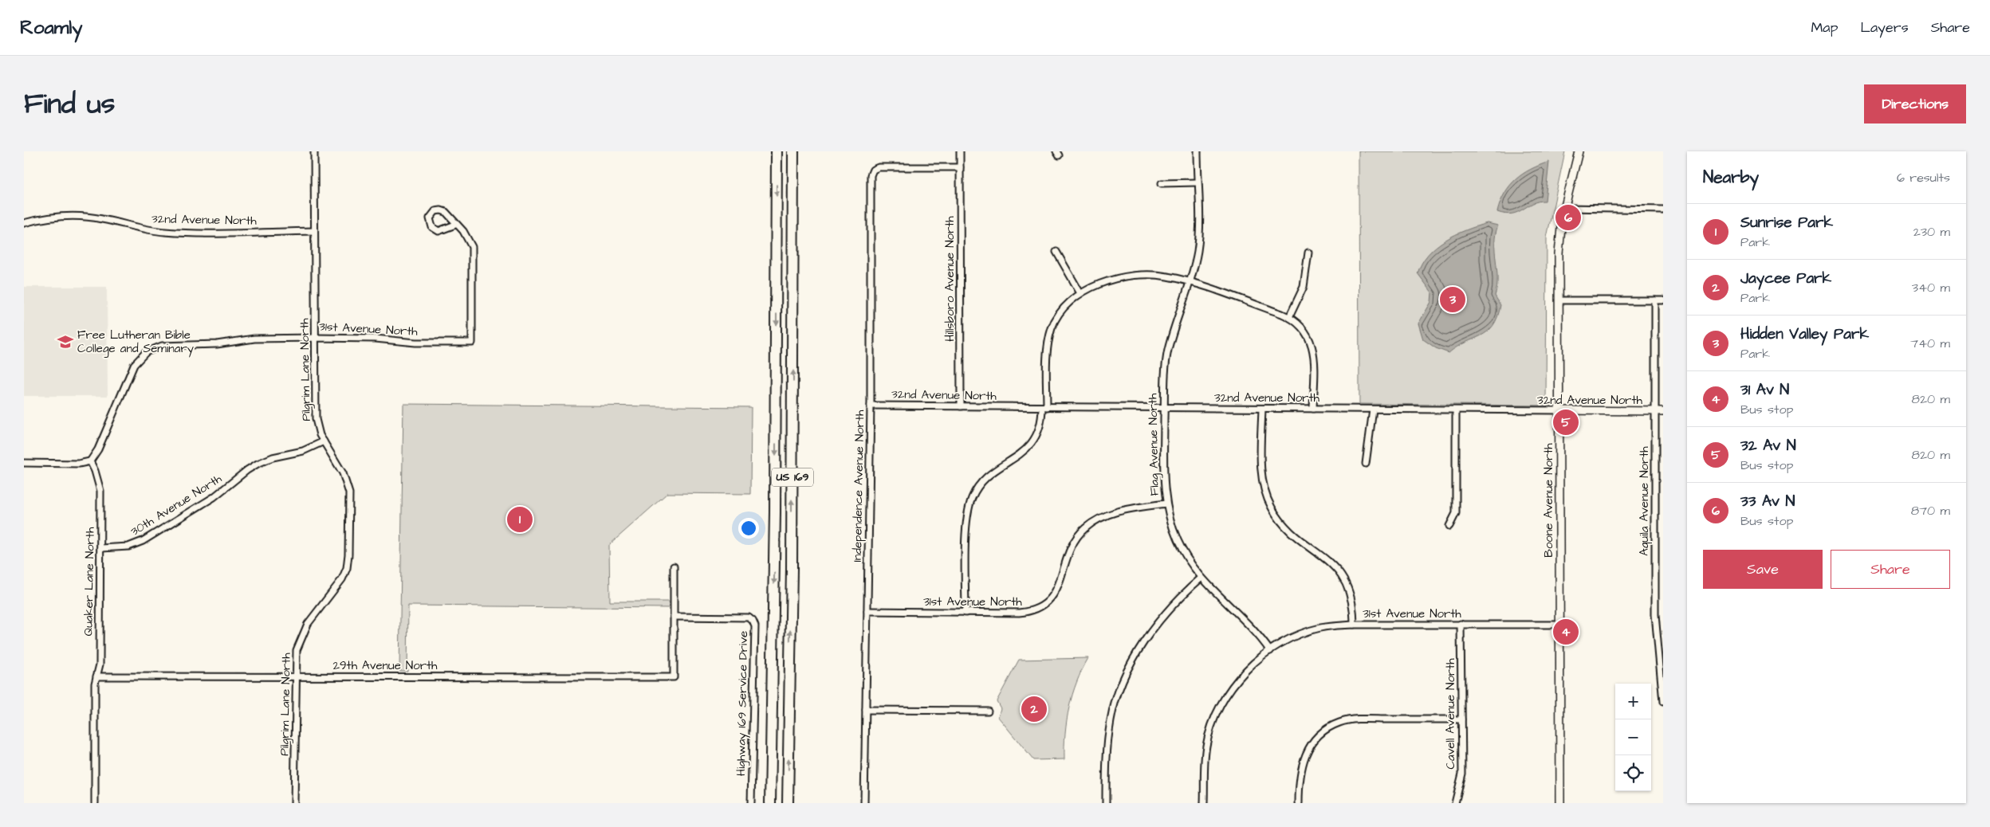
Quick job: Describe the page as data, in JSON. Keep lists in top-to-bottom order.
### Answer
{
  "streets": {
    "highway": ["US 169"],
    "street": [
      "32nd Avenue North",
      "Hillsboro Avenue North",
      "31st Avenue North",
      "Pilgrim Lane North",
      "Flag Avenue North",
      "Independence Avenue North",
      "Boone Avenue North",
      "Aquila Avenue North",
      "30th Avenue North",
      "Quaker Lane North",
      "29th Avenue North",
      "Highway 169 Service Drive",
      "Cavell Avenue North"
    ]
  },
  "crossings": [
    ["32nd Avenue North", "Hillsboro Avenue North"],
    ["32nd Avenue North", "Pilgrim Lane North"],
    ["32nd Avenue North", "Flag Avenue North"],
    ["32nd Avenue North", "Independence Avenue North"],
    ["32nd Avenue North", "Boone Avenue North"],
    ["32nd Avenue North", "Aquila Avenue North"],
    ["Hillsboro Avenue North", "Independence Avenue North"],
    ["31st Avenue North", "Pilgrim Lane North"],
    ["31st Avenue North", "Flag Avenue North"],
    ["31st Avenue North", "Independence Avenue North"],
    ["31st Avenue North", "Boone Avenue North"],
    ["31st Avenue North", "Quaker Lane North"],
    ["31st Avenue North", "Cavell Avenue North"],
    ["Pilgrim Lane North", "30th Avenue North"],
    ["Pilgrim Lane North", "29th Avenue North"],
    ["30th Avenue North", "Quaker Lane North"],
    ["Quaker Lane North", "29th Avenue North"],
    ["29th Avenue North", "Highway 169 Service Drive"]
  ],
  "places": {
    "school or university": ["Free Lutheran Bible College and Seminary"]
  },
  "page": {
    "header": "Roamly",
    "nav": ["Map", "Layers", "Share"],
    "title": "Find us",
    "buttons": [
      "Directions",
      ["Save", "Share"]
    ],
    "heading": ["Nearby", "6 results"],
    "pins": [
      "6",
      "3",
      "5",
      "1",
      "4",
      "2"
    ],
    "list": [
      {
        "mark": "1",
        "name": "Sunrise Park",
        "note": "Park",
        "value": "230 m"
      },
      {
        "mark": "2",
        "name": "Jaycee Park",
        "note": "Park",
        "value": "340 m"
      },
      {
        "mark": "3",
        "name": "Hidden Valley Park",
        "note": "Park",
        "value": "740 m"
      },
      {
        "mark": "4",
        "name": "31 Av N",
        "note": "Bus stop",
        "value": "820 m"
      },
      {
        "mark": "5",
        "name": "32 Av N",
        "note": "Bus stop",
        "value": "820 m"
      },
      {
        "mark": "6",
        "name": "33 Av N",
        "note": "Bus stop",
        "value": "870 m"
      }
    ],
    "map_buttons": ["+", "−"]
  }
}
